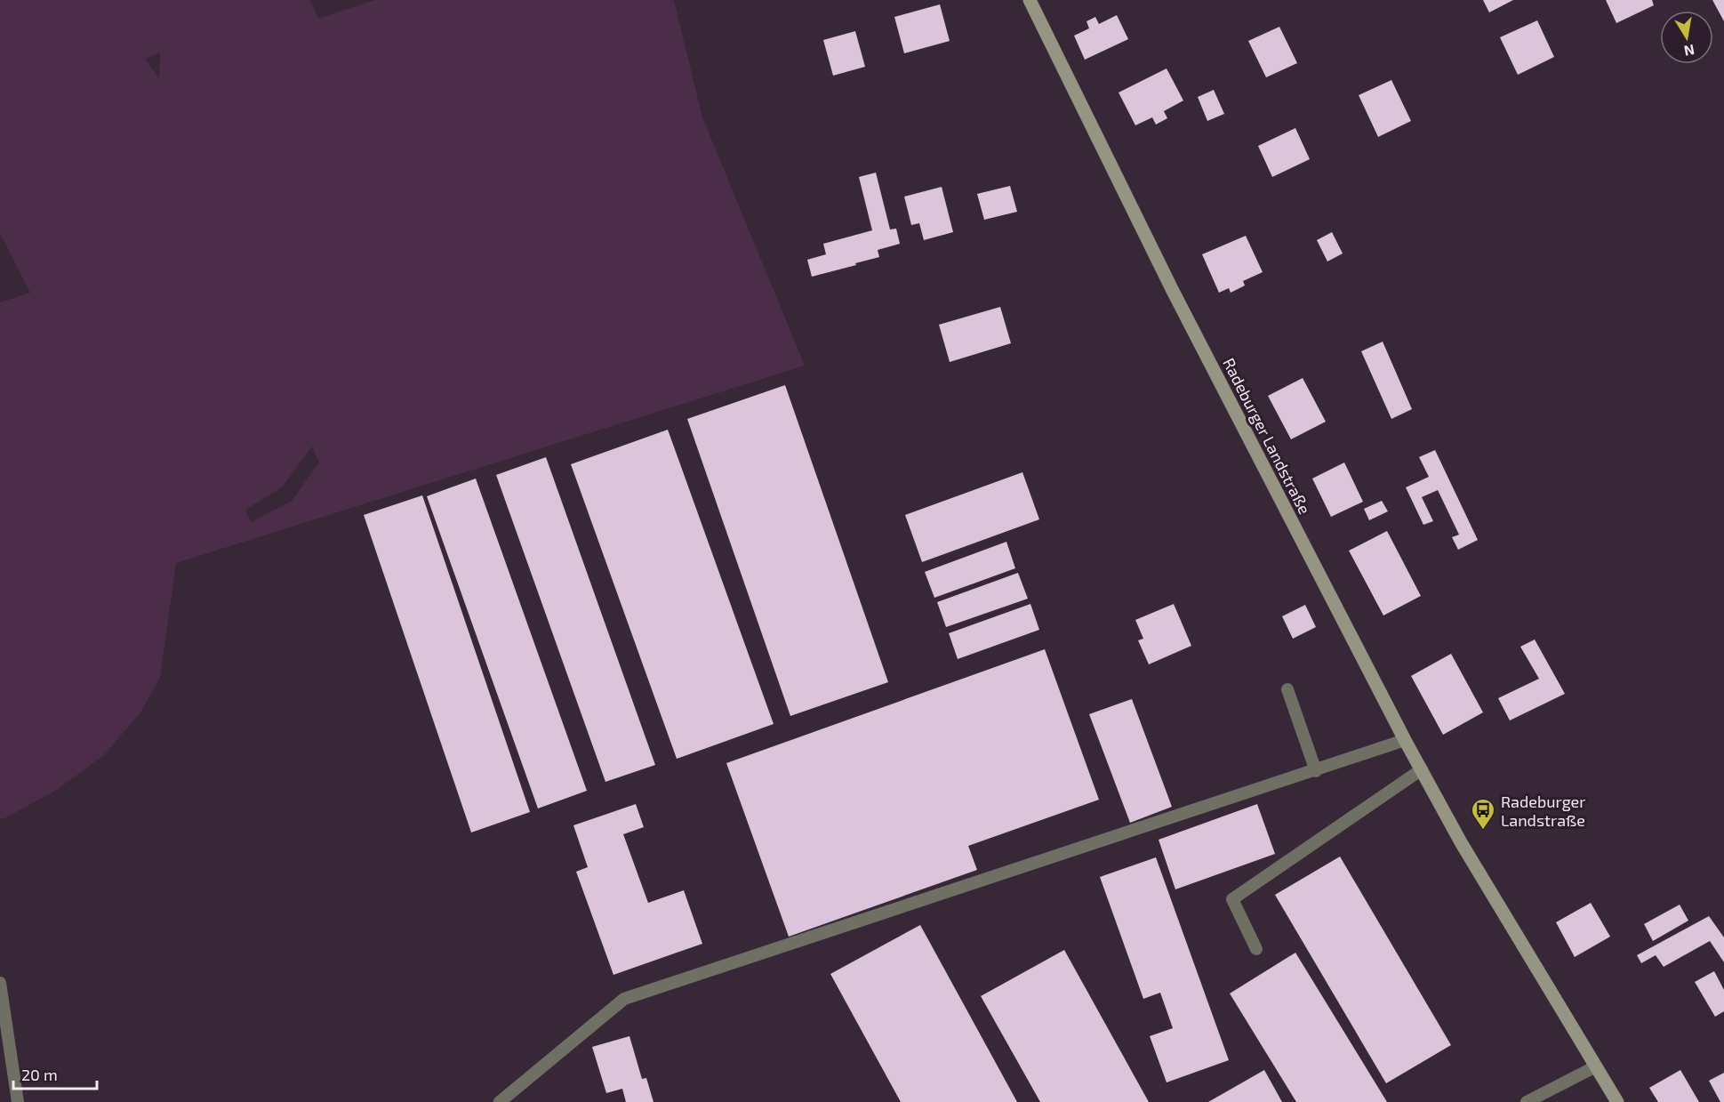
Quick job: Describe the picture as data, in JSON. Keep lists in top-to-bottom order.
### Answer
{
  "streets": {
    "street": ["Radeburger Landstraße"]
  },
  "places": {
    "bus stop": ["Radeburger Landstraße"]
  },
  "scale_bar": "20 m",
  "north": "bottom"
}
